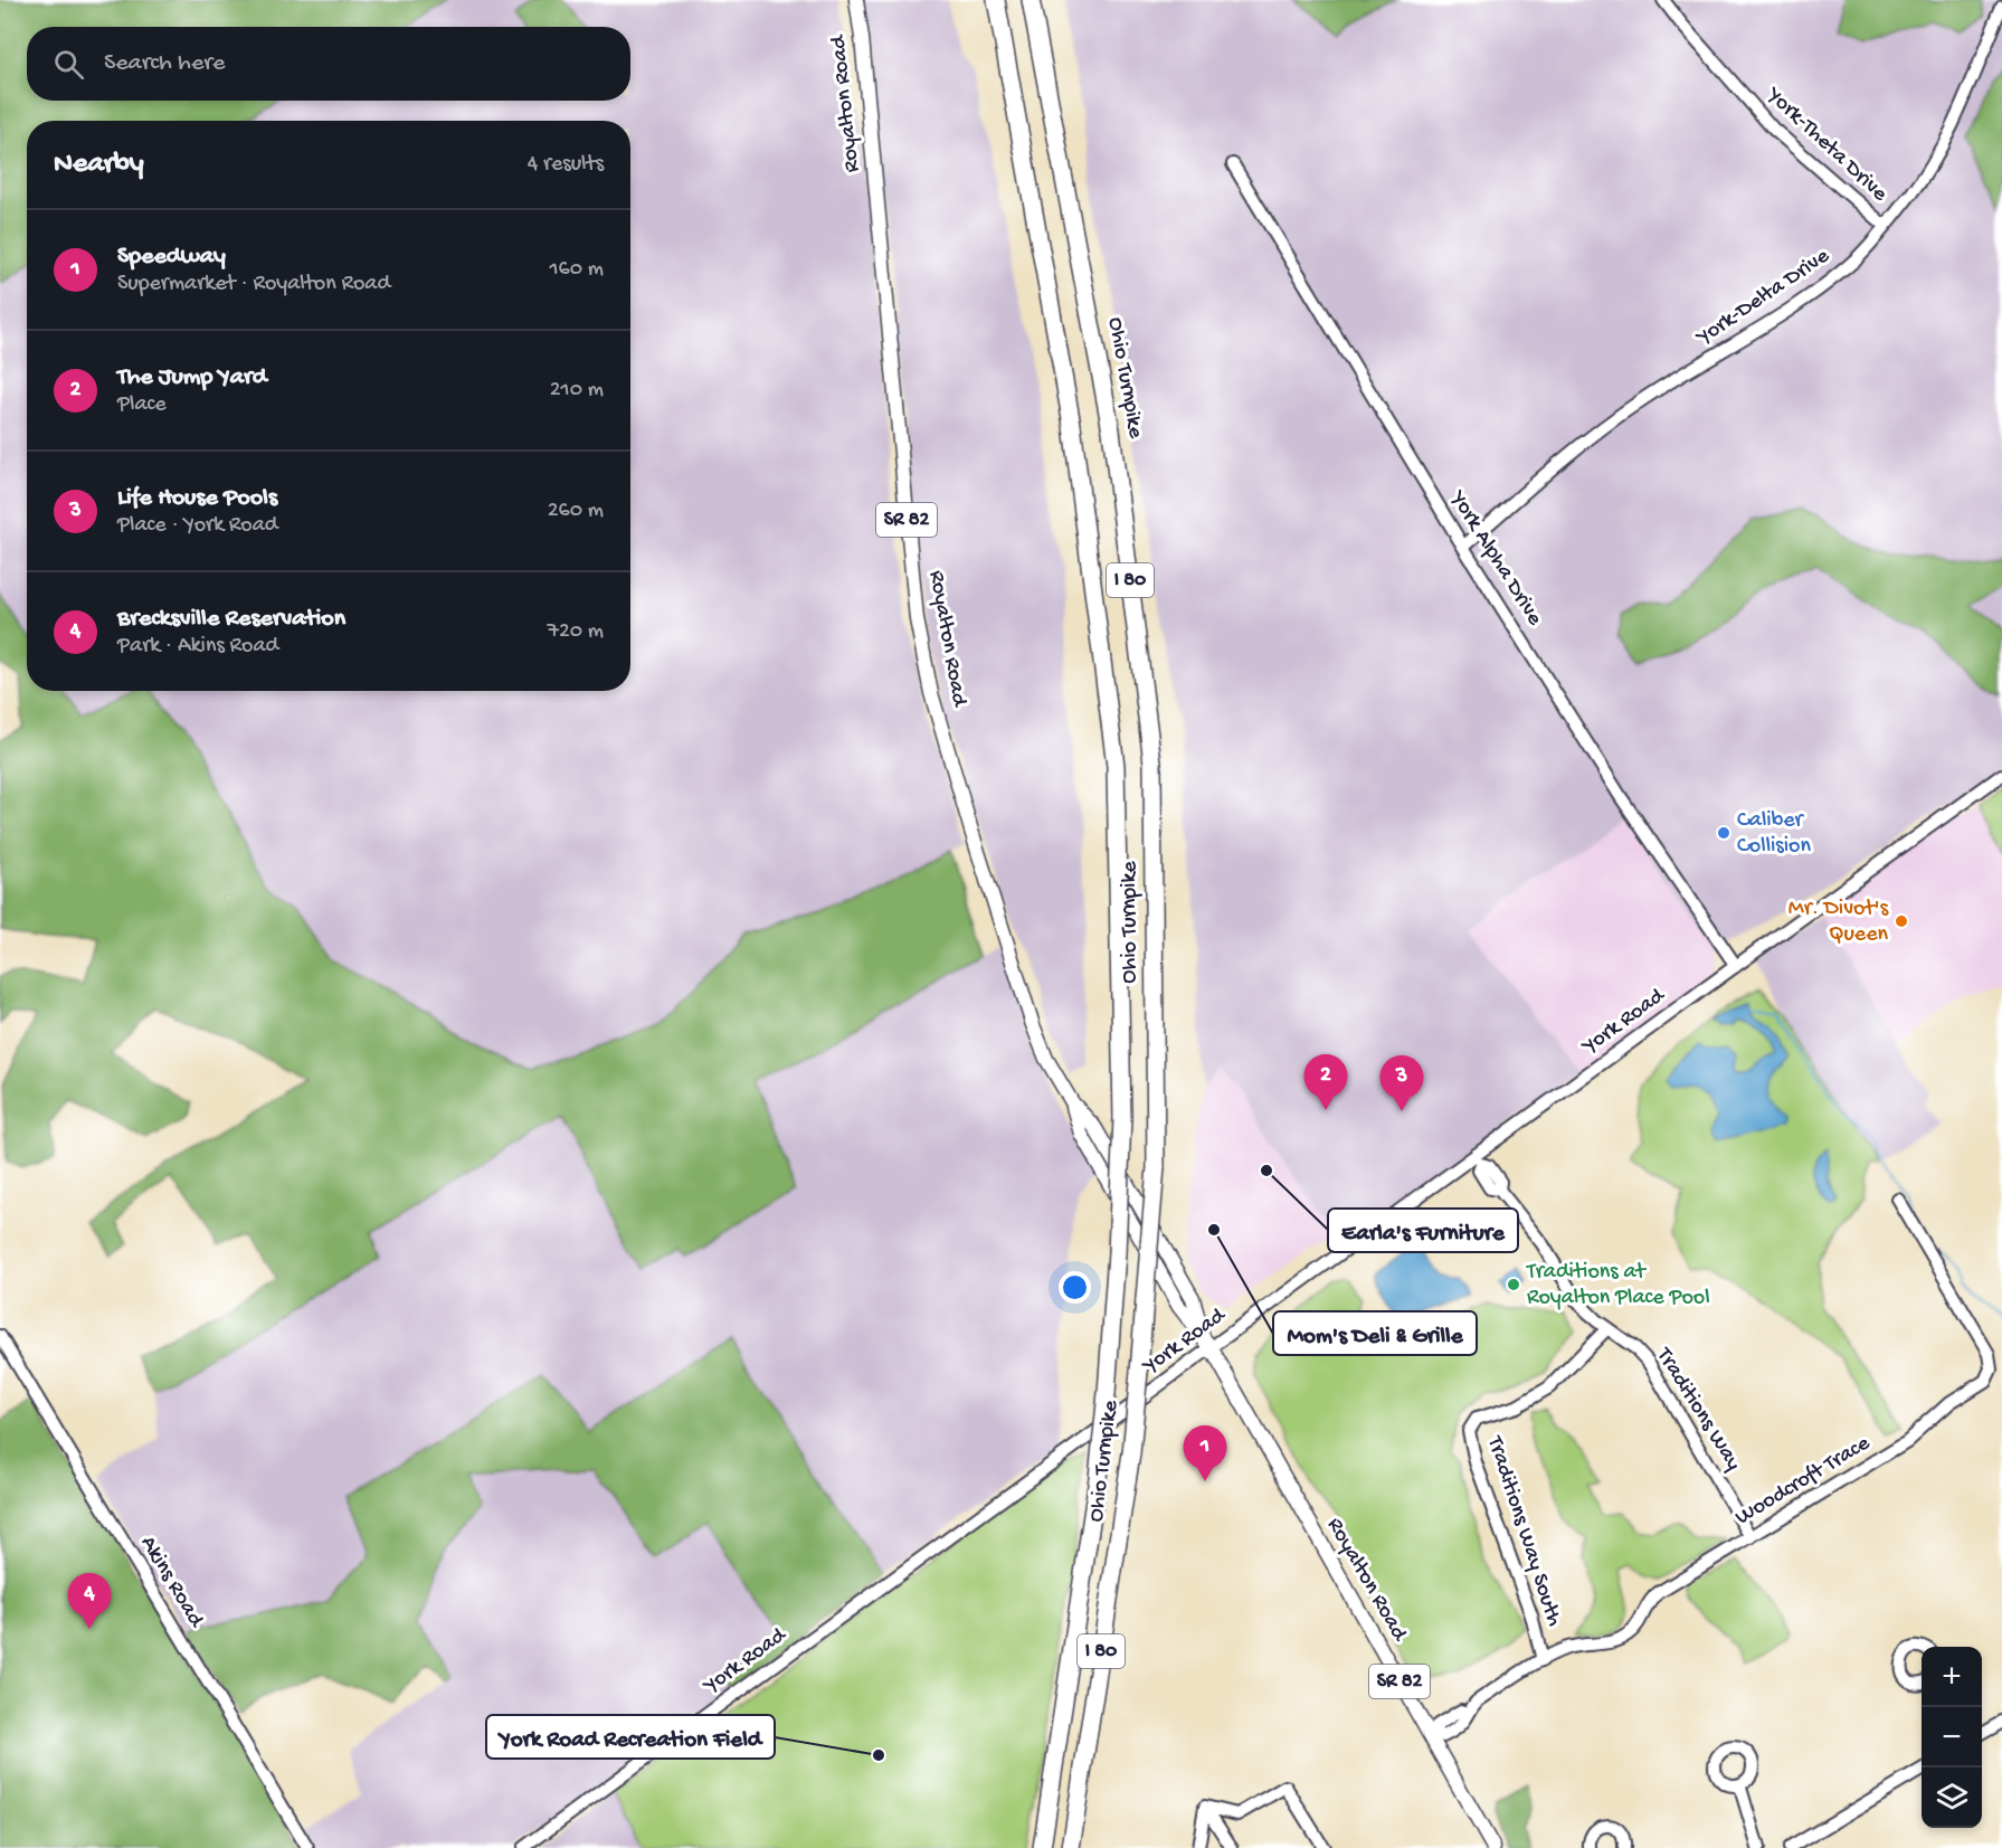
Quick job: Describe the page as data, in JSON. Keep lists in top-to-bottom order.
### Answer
{
  "streets": {
    "highway": ["Ohio Turnpike", "I 80"],
    "main road": ["Royalton Road", "SR 82"],
    "street": [
      "York-Theta Drive",
      "York-Delta Drive",
      "York Alpha Drive",
      "York Road",
      "Traditions Way",
      "Woodcroft Trace",
      "Traditions Way South",
      "Akins Road"
    ]
  },
  "crossings": [
    ["Royalton Road", "York Road"],
    ["Royalton Road", "Woodcroft Trace"],
    ["York-Theta Drive", "York-Delta Drive"],
    ["York-Delta Drive", "York Alpha Drive"],
    ["York Alpha Drive", "York Road"],
    ["York Road", "Traditions Way"],
    ["Traditions Way", "Woodcroft Trace"],
    ["Traditions Way", "Traditions Way South"],
    ["Woodcroft Trace", "Traditions Way South"]
  ],
  "places": [
    "Caliber Collision",
    "Mr. Divot's Queen",
    "Earla's Furniture",
    "Mom's Deli & Grille",
    "Traditions at Royalton Place Pool",
    "York Road Recreation Field"
  ],
  "page": {
    "search": "Search here",
    "heading": ["Nearby", "4 results"],
    "list": [
      {
        "mark": "1",
        "name": "Speedway",
        "note": "Supermarket · Royalton Road",
        "value": "160 m"
      },
      {
        "mark": "2",
        "name": "The Jump Yard",
        "note": "Place",
        "value": "210 m"
      },
      {
        "mark": "3",
        "name": "Life House Pools",
        "note": "Place · York Road",
        "value": "260 m"
      },
      {
        "mark": "4",
        "name": "Brecksville Reservation",
        "note": "Park · Akins Road",
        "value": "720 m"
      }
    ],
    "pins": [
      "2",
      "3",
      "1",
      "4"
    ],
    "map_buttons": ["+", "−"]
  }
}
